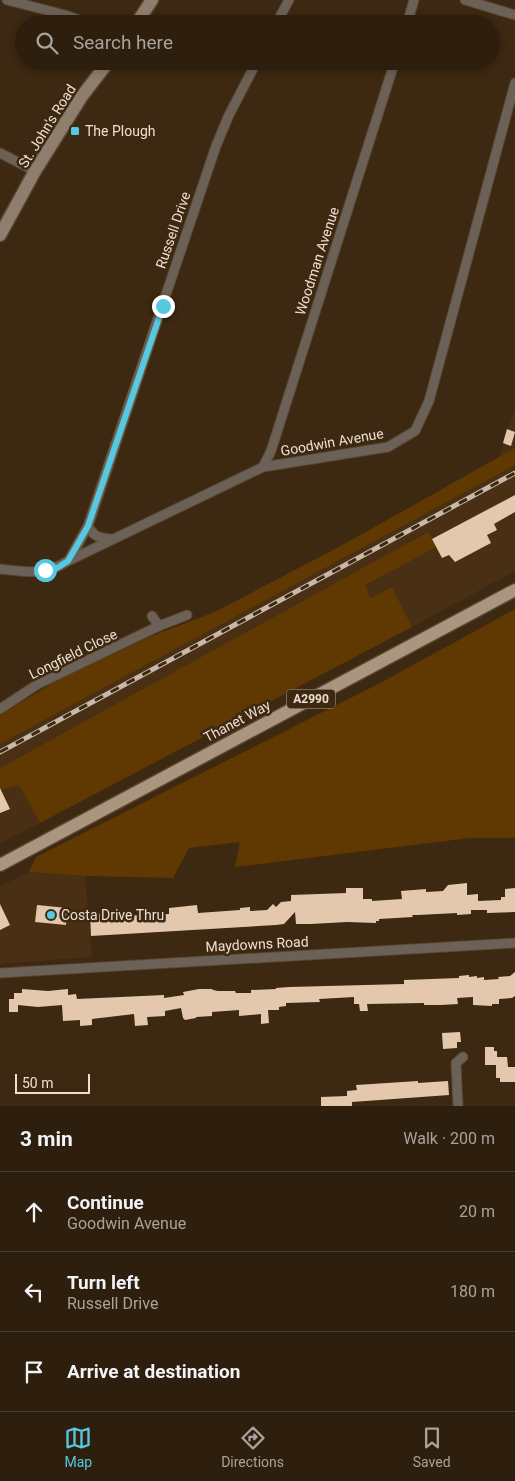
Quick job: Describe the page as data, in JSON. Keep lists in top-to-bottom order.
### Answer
{
  "streets": {
    "main road": ["St. John's Road", "A2990", "Thanet Way"],
    "street": [
      "Russell Drive",
      "Woodman Avenue",
      "Goodwin Avenue",
      "Longfield Close",
      "Maydowns Road"
    ]
  },
  "crossings": [
    ["Russell Drive", "Goodwin Avenue"],
    ["Woodman Avenue", "Goodwin Avenue"]
  ],
  "places": {
    "transit": ["The Plough"],
    "other": ["Costa Drive Thru"]
  },
  "scale_bar": "50 m",
  "page": {
    "search": "Search here",
    "scale": "50 m",
    "heading": ["3 min", "Walk · 200 m"],
    "list": [
      ["Continue", "Goodwin Avenue", "20 m"],
      ["Turn left", "Russell Drive", "180 m"],
      "Arrive at destination"
    ],
    "nav": ["Map", "Directions", "Saved"]
  }
}
